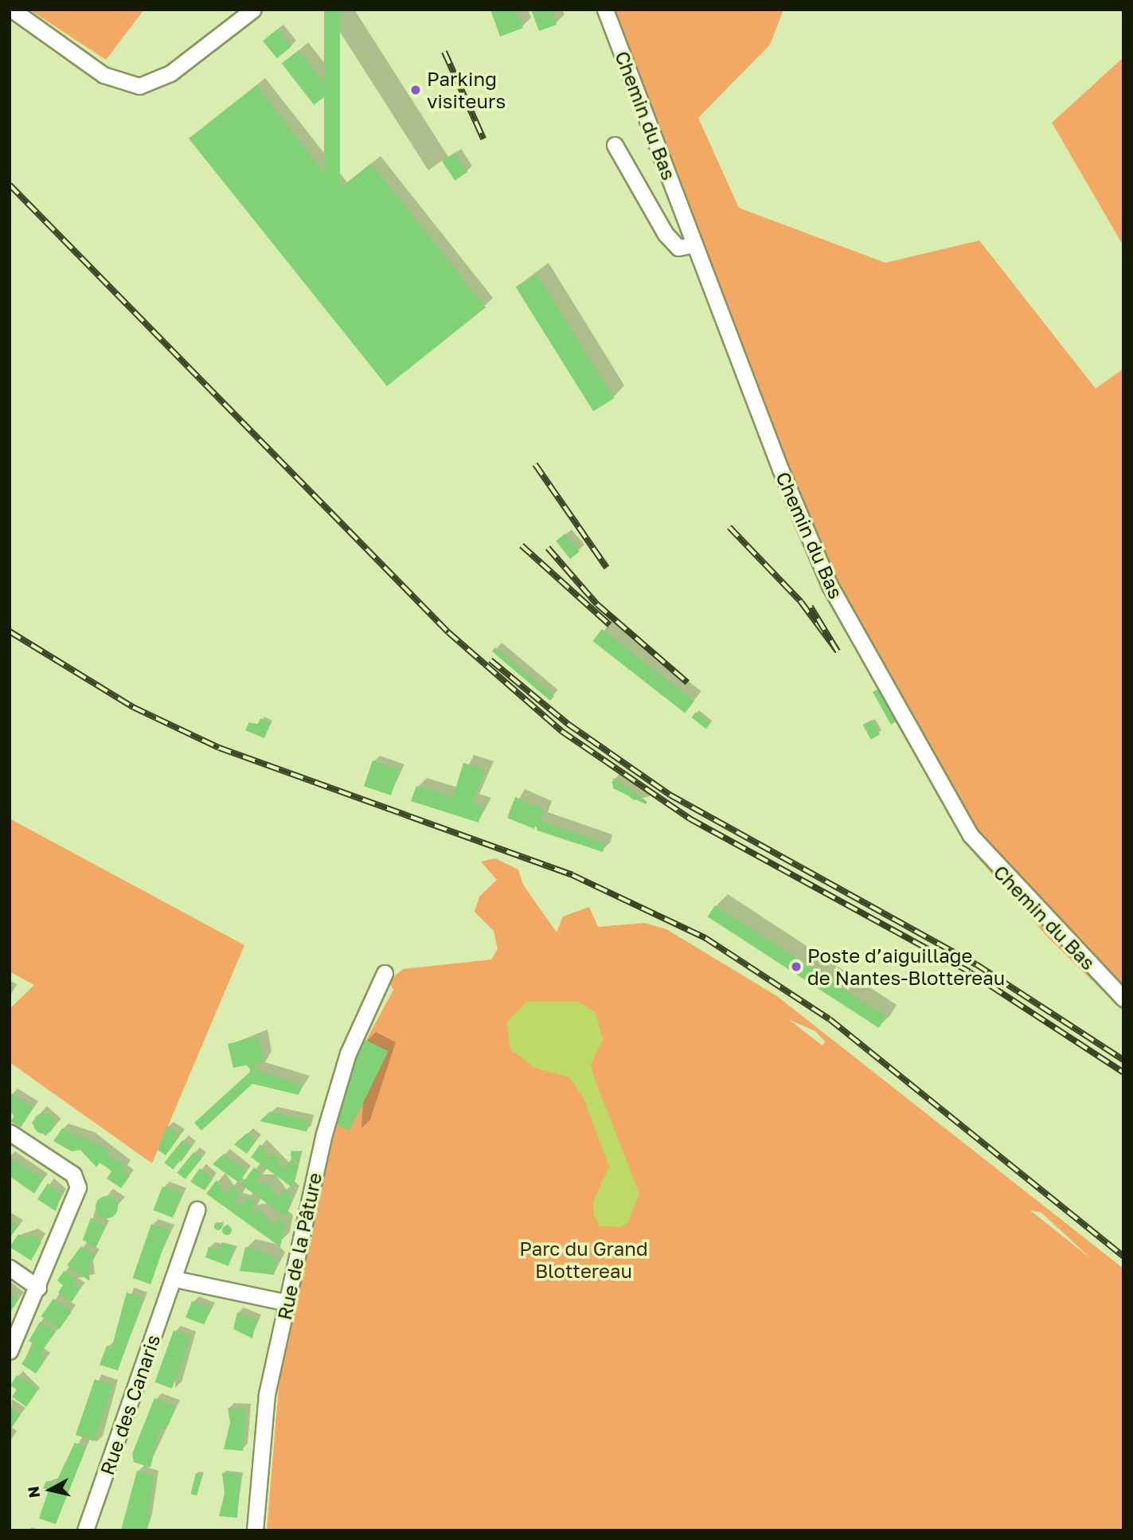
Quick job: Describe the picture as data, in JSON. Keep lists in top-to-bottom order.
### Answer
{
  "streets": {
    "street": ["Chemin du Bas", "Rue de la Pâture", "Rue des Canaris"]
  },
  "parks": ["Parc du Grand Blottereau"],
  "places": ["Parking visiteurs", "Poste d’aiguillage de Nantes-Blottereau"],
  "north": "left"
}
